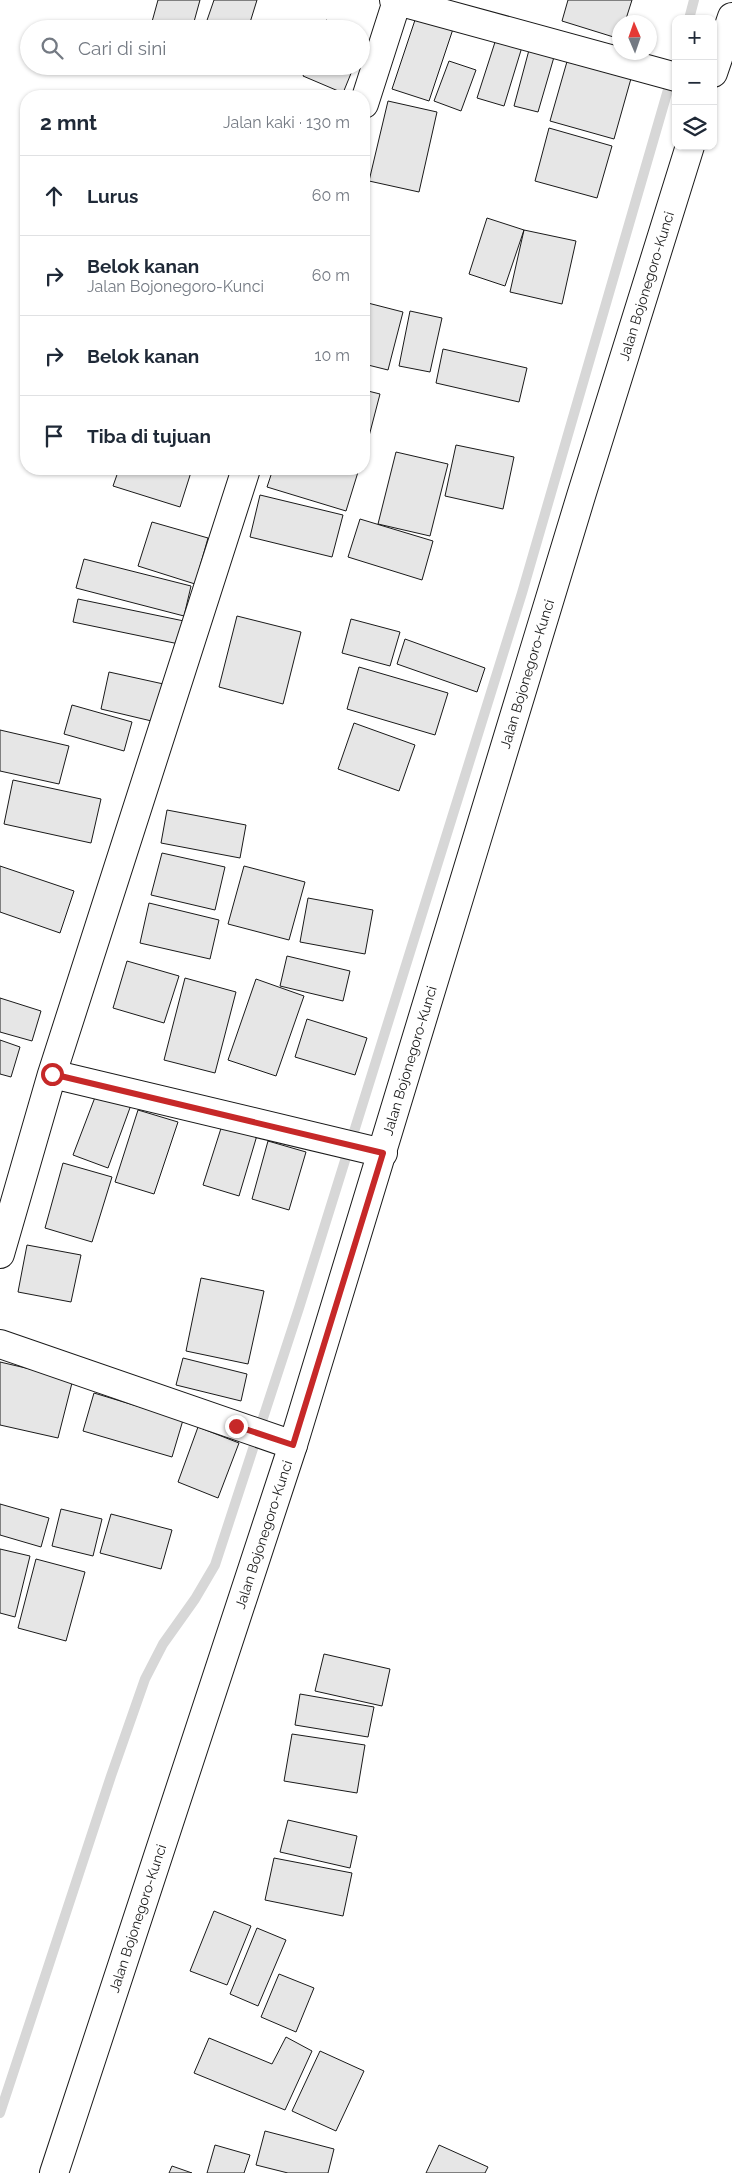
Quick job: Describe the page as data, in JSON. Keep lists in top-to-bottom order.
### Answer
{
  "streets": {
    "main road": ["Jalan Bojonegoro-Kunci"]
  },
  "north": "top",
  "page": {
    "map_buttons": ["+", "−"],
    "search": "Cari di sini",
    "heading": ["2 mnt", "Jalan kaki · 130 m"],
    "list": [
      ["Lurus", "60 m"],
      ["Belok kanan", "Jalan Bojonegoro-Kunci", "60 m"],
      ["Belok kanan", "10 m"],
      "Tiba di tujuan"
    ]
  }
}
